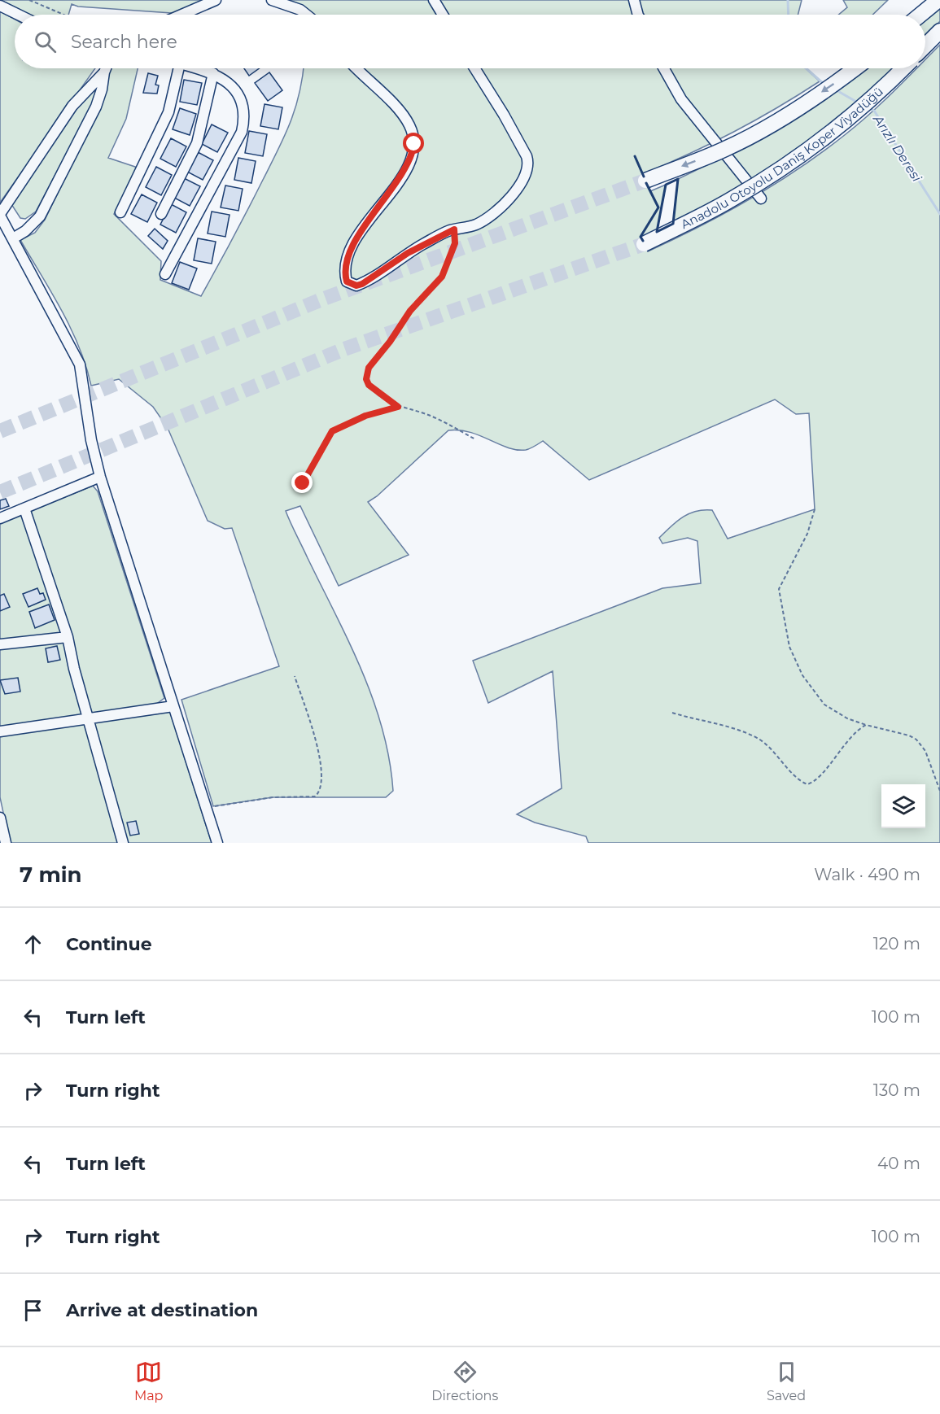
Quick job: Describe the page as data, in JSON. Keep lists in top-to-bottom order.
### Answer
{
  "streets": {
    "highway": ["Anadolu Otoyolu Daniş Koper Viyadüğü"]
  },
  "water": ["Arızlı Deresi"],
  "page": {
    "search": "Search here",
    "heading": ["7 min", "Walk · 490 m"],
    "list": [
      ["Continue", "120 m"],
      ["Turn left", "100 m"],
      ["Turn right", "130 m"],
      ["Turn left", "40 m"],
      ["Turn right", "100 m"],
      "Arrive at destination"
    ],
    "nav": ["Map", "Directions", "Saved"]
  }
}
